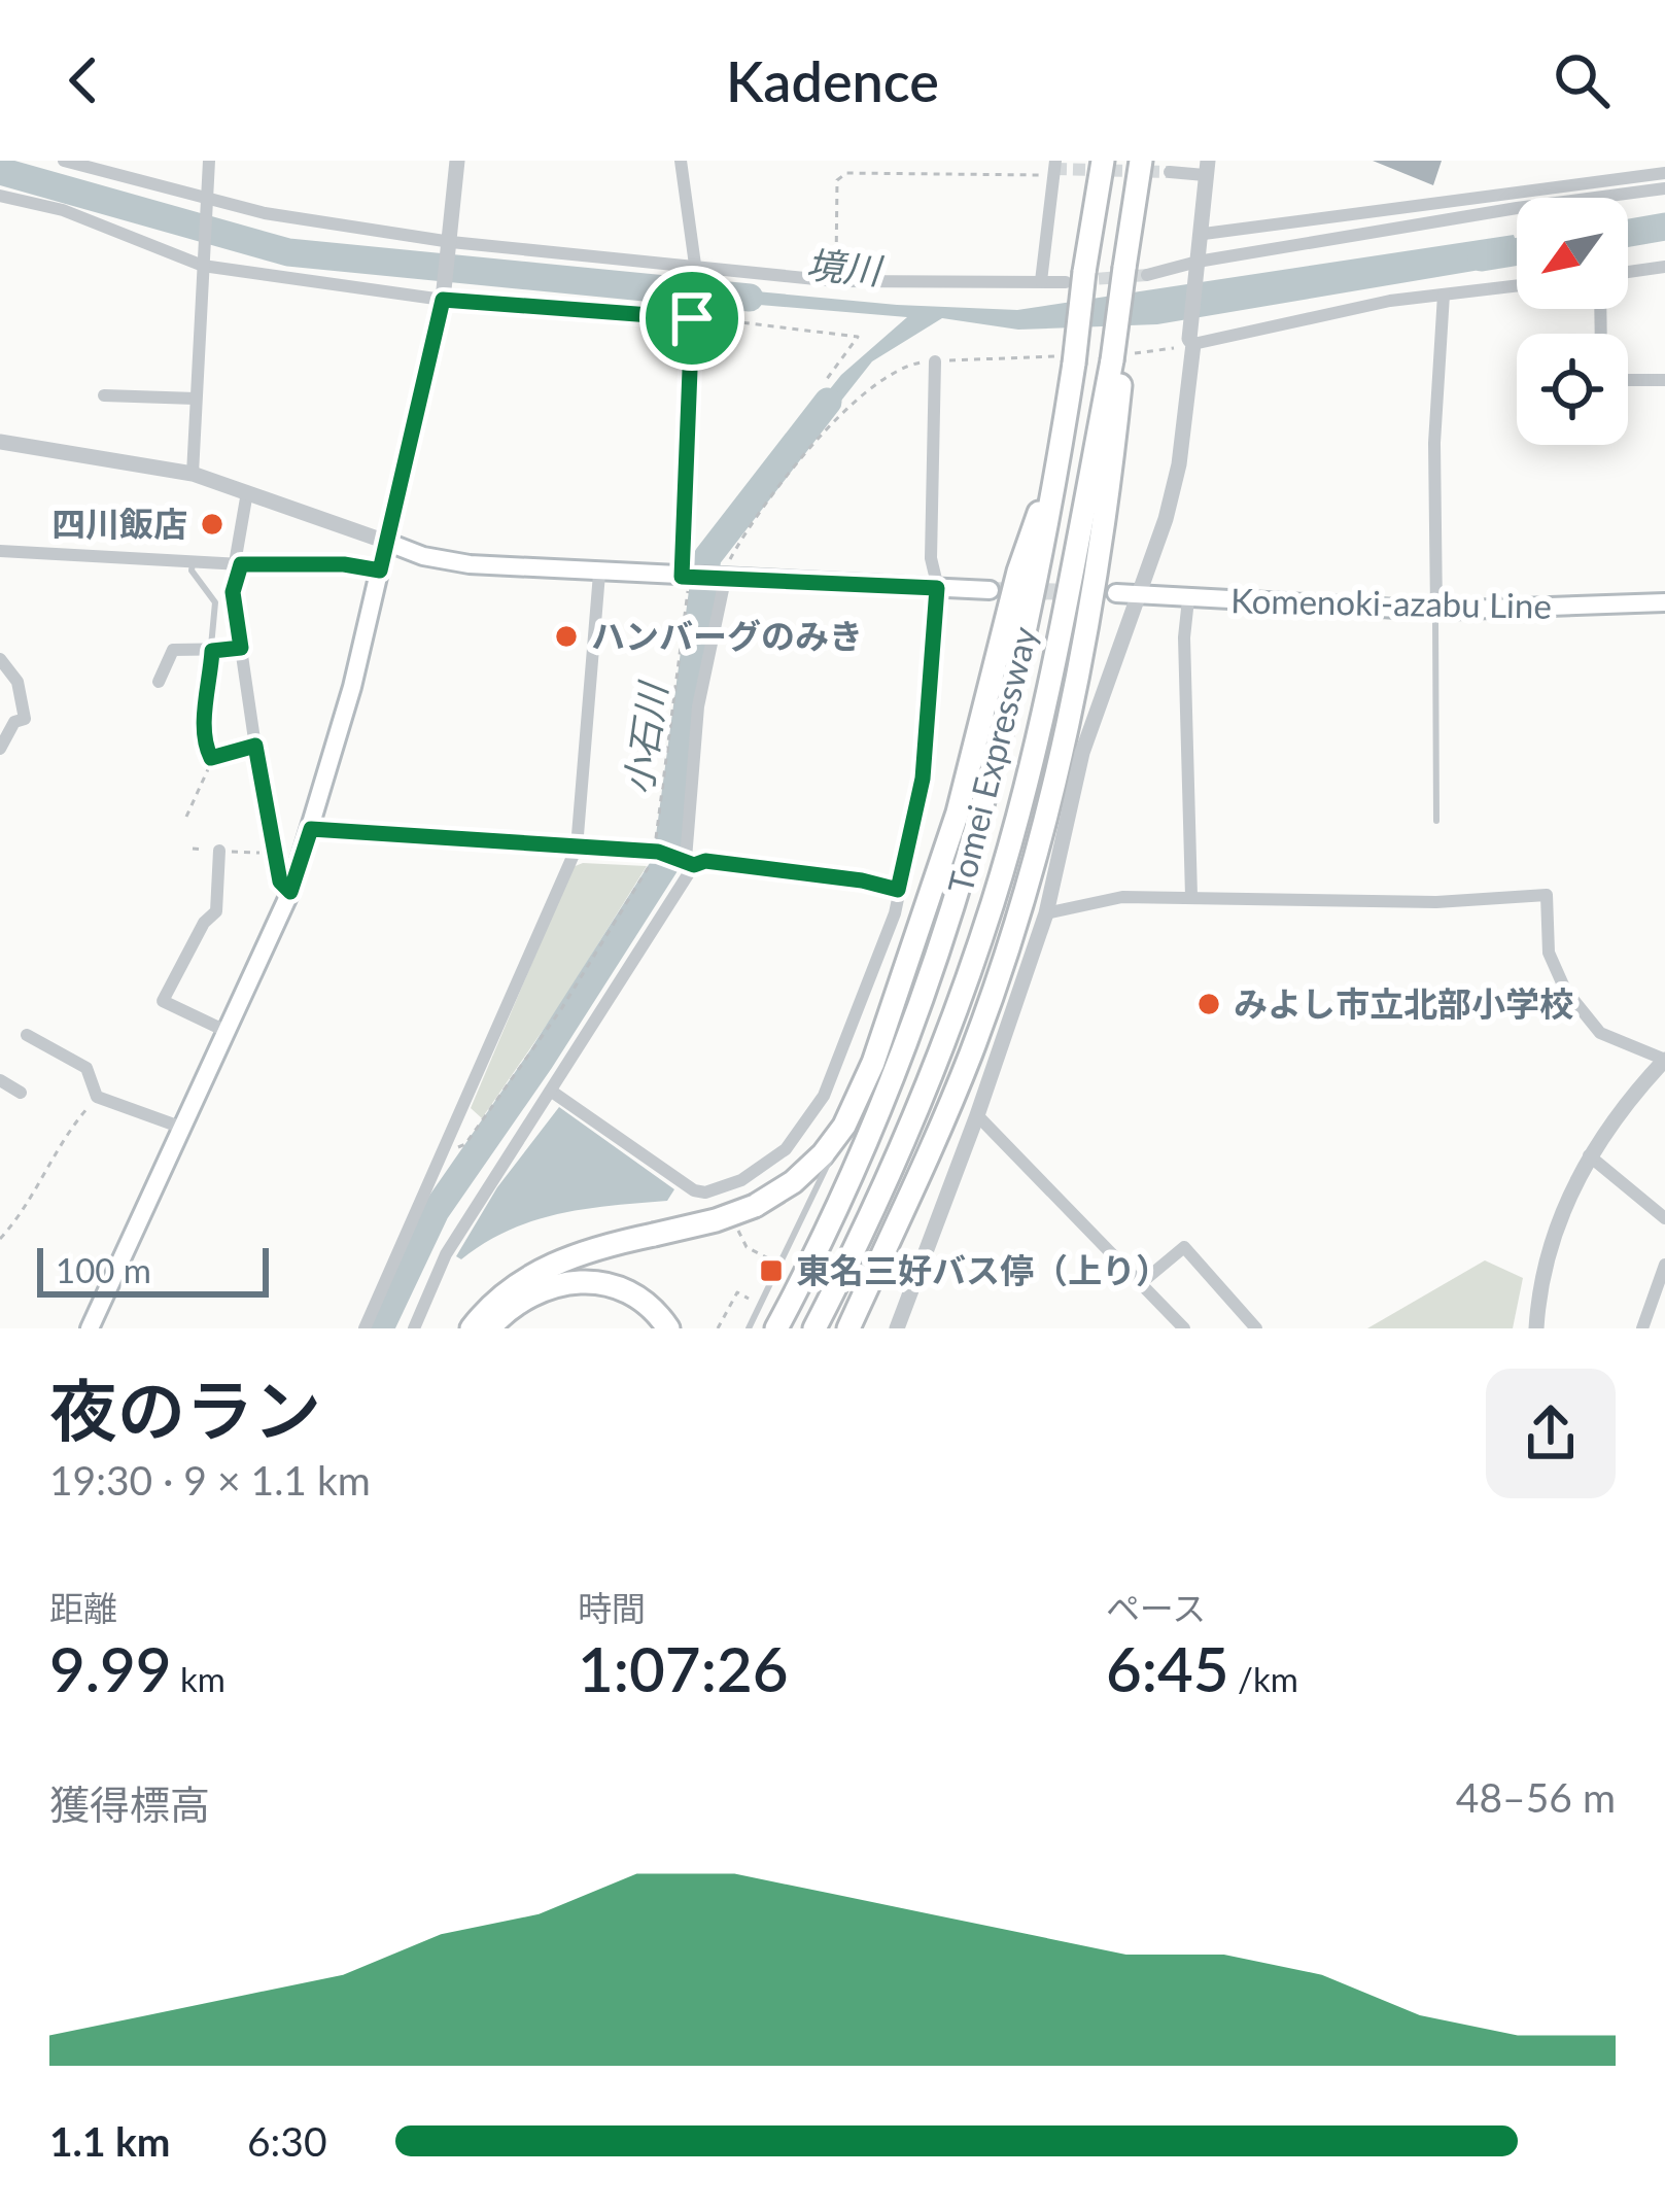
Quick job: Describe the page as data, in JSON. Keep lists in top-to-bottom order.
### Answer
{
  "streets": {
    "highway": ["Tomei Expressway"],
    "main road": ["Komenoki-azabu Line"]
  },
  "water": ["境川", "小石川"],
  "places": {
    "other": ["四川飯店", "ハンバーグのみき", "みよし市立北部小学校"],
    "transit": ["東名三好バス停（上り）"]
  },
  "scale_bar": "100 m",
  "north": "bottom left",
  "page": {
    "header": "Kadence",
    "scale": "100 m",
    "heading": ["夜のラン", "19:30 · 9 × 1.1 km"],
    "stats": [
      ["距離", "9.99 km"],
      ["時間", "1:07:26"],
      ["ペース", "6:45 /km"]
    ],
    "chart": ["獲得標高", "48–56 m"],
    "list": [
      {
        "name": "1.1 km",
        "note": "6:30"
      }
    ]
  }
}
